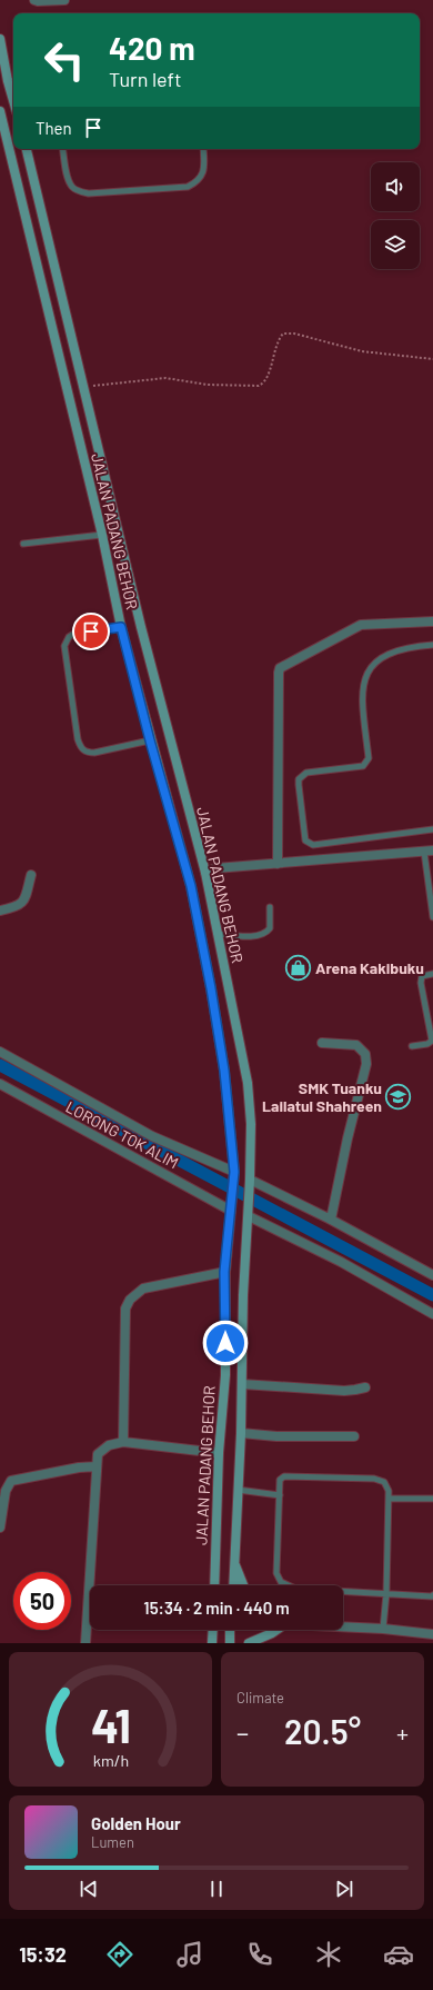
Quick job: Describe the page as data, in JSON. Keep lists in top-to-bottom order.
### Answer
{
  "streets": {
    "main road": ["JALAN PADANG BEHOR"],
    "street": ["LORONG TOK ALIM"]
  },
  "crossings": [
    ["JALAN PADANG BEHOR", "LORONG TOK ALIM"]
  ],
  "places": {
    "shop": ["Arena Kakibuku"],
    "school or university": ["SMK Tuanku Lailatul Shahreen"]
  },
  "page": {
    "turn": ["420 m", "Turn left"],
    "then": "Then",
    "limit": "50",
    "trip": "15:34 · 2 min · 440 m",
    "tile": "Climate",
    "heat": ["−", "20.5°", "+"],
    "song": ["Golden Hour", "Lumen"],
    "tabs": "15:32",
    "gauge": ["41", "km/h"]
  }
}
